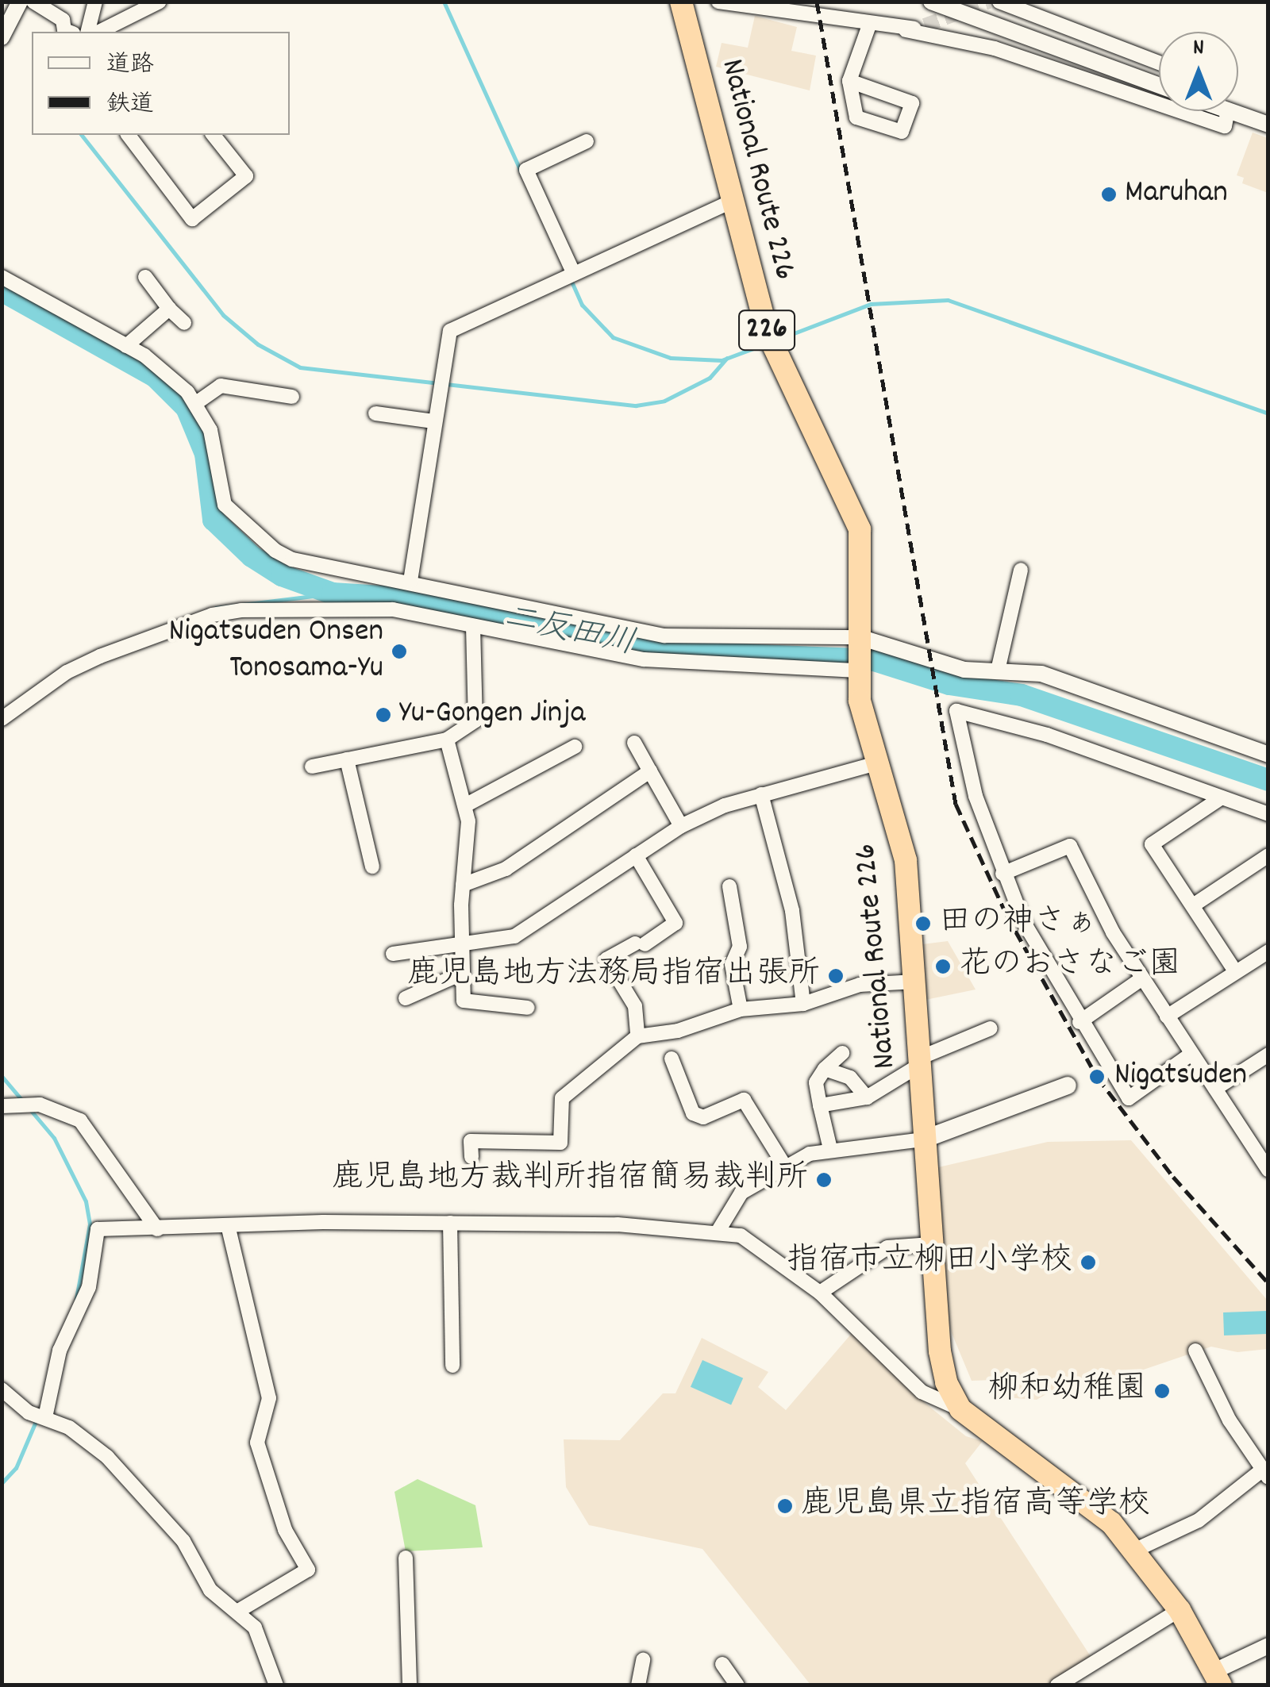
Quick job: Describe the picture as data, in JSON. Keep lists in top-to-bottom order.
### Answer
{
  "streets": {
    "highway": ["National Route 226", "226"]
  },
  "water": ["二反田川"],
  "places": [
    "Maruhan",
    "Nigatsuden Onsen Tonosama-Yu",
    "Yu-Gongen Jinja",
    "田の神さぁ",
    "花のおさなご園",
    "鹿児島地方法務局指宿出張所",
    "Nigatsuden",
    "鹿児島地方裁判所指宿簡易裁判所",
    "指宿市立柳田小学校",
    "柳和幼稚園",
    "鹿児島県立指宿高等学校"
  ],
  "legend": ["道路", "鉄道"],
  "north": "top"
}
